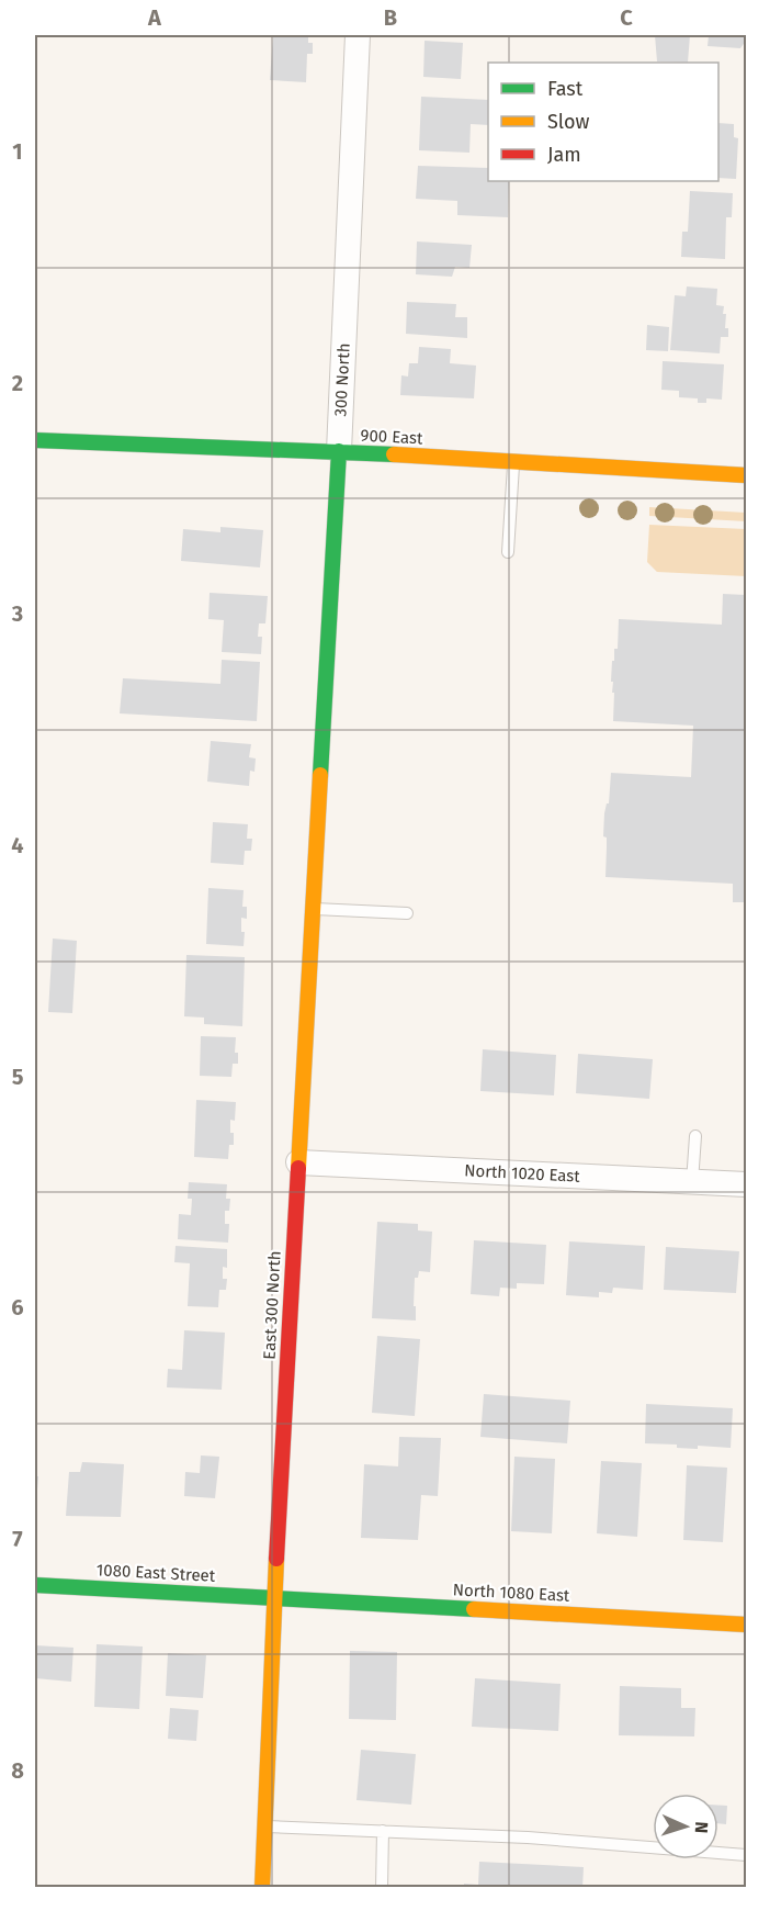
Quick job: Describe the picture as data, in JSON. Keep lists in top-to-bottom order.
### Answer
{
  "streets": {
    "street": [
      "300 North",
      "900 East",
      "North 1020 East",
      "East 300 North",
      "1080 East Street",
      "North 1080 East"
    ]
  },
  "crossings": [
    ["300 North", "900 East"],
    ["300 North", "East 300 North"],
    ["North 1020 East", "East 300 North"],
    ["East 300 North", "1080 East Street"],
    ["East 300 North", "North 1080 East"],
    ["1080 East Street", "North 1080 East"]
  ],
  "legend": ["Fast", "Slow", "Jam"],
  "north": "right",
  "grid": {
    "columns": ["A", "B", "C"],
    "rows": [
      "1",
      "2",
      "3",
      "4",
      "5",
      "6",
      "7",
      "8"
    ]
  }
}
